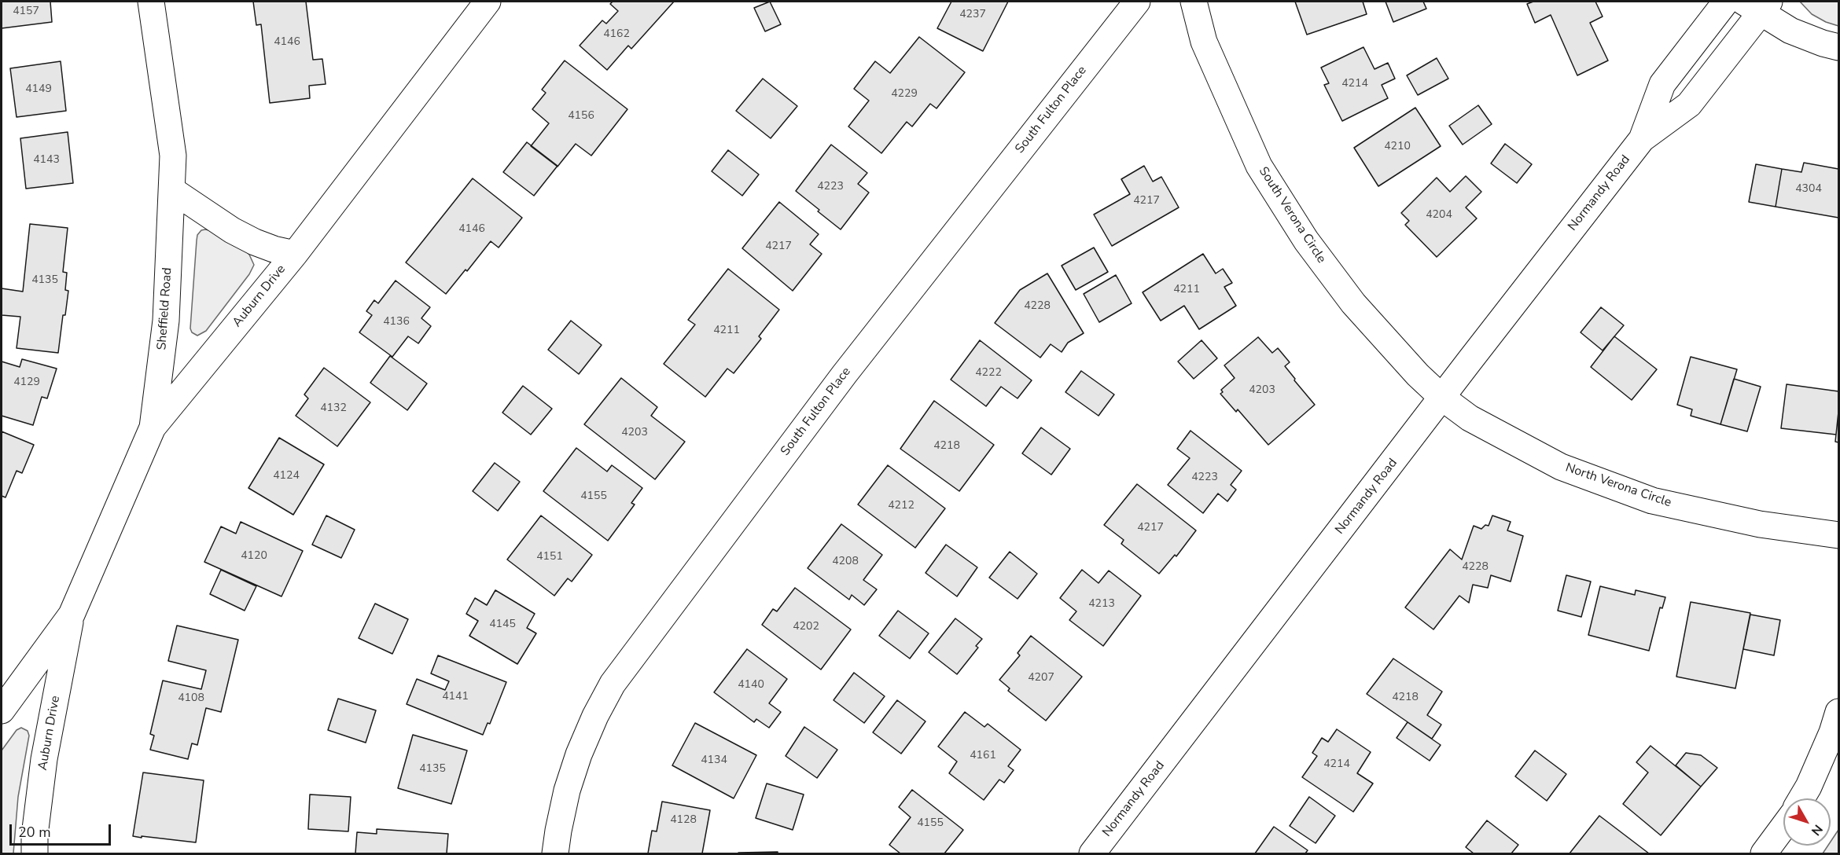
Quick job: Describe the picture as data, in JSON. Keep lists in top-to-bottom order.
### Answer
{
  "streets": {
    "street": [
      "South Fulton Place",
      "Normandy Road",
      "South Verona Circle",
      "Auburn Drive",
      "Sheffield Road",
      "North Verona Circle"
    ]
  },
  "crossings": [
    ["Normandy Road", "South Verona Circle"],
    ["Normandy Road", "North Verona Circle"],
    ["South Verona Circle", "North Verona Circle"],
    ["Auburn Drive", "Sheffield Road"]
  ],
  "house_numbers": [
    "4157",
    "4237",
    "4162",
    "4146",
    "4214",
    "4149",
    "4229",
    "4156",
    "4210",
    "4143",
    "4223",
    "4304",
    "4217",
    "4204",
    "4146",
    "4217",
    "4135",
    "4211",
    "4228",
    "4136",
    "4211",
    "4222",
    "4129",
    "4203",
    "4132",
    "4203",
    "4218",
    "4124",
    "4223",
    "4155",
    "4212",
    "4217",
    "4120",
    "4151",
    "4208",
    "4228",
    "4213",
    "4145",
    "4202",
    "4207",
    "4140",
    "4141",
    "4218",
    "4108",
    "4161",
    "4134",
    "4214",
    "4135",
    "4128",
    "4155"
  ],
  "scale_bar": "20 m",
  "north": "bottom right"
}
